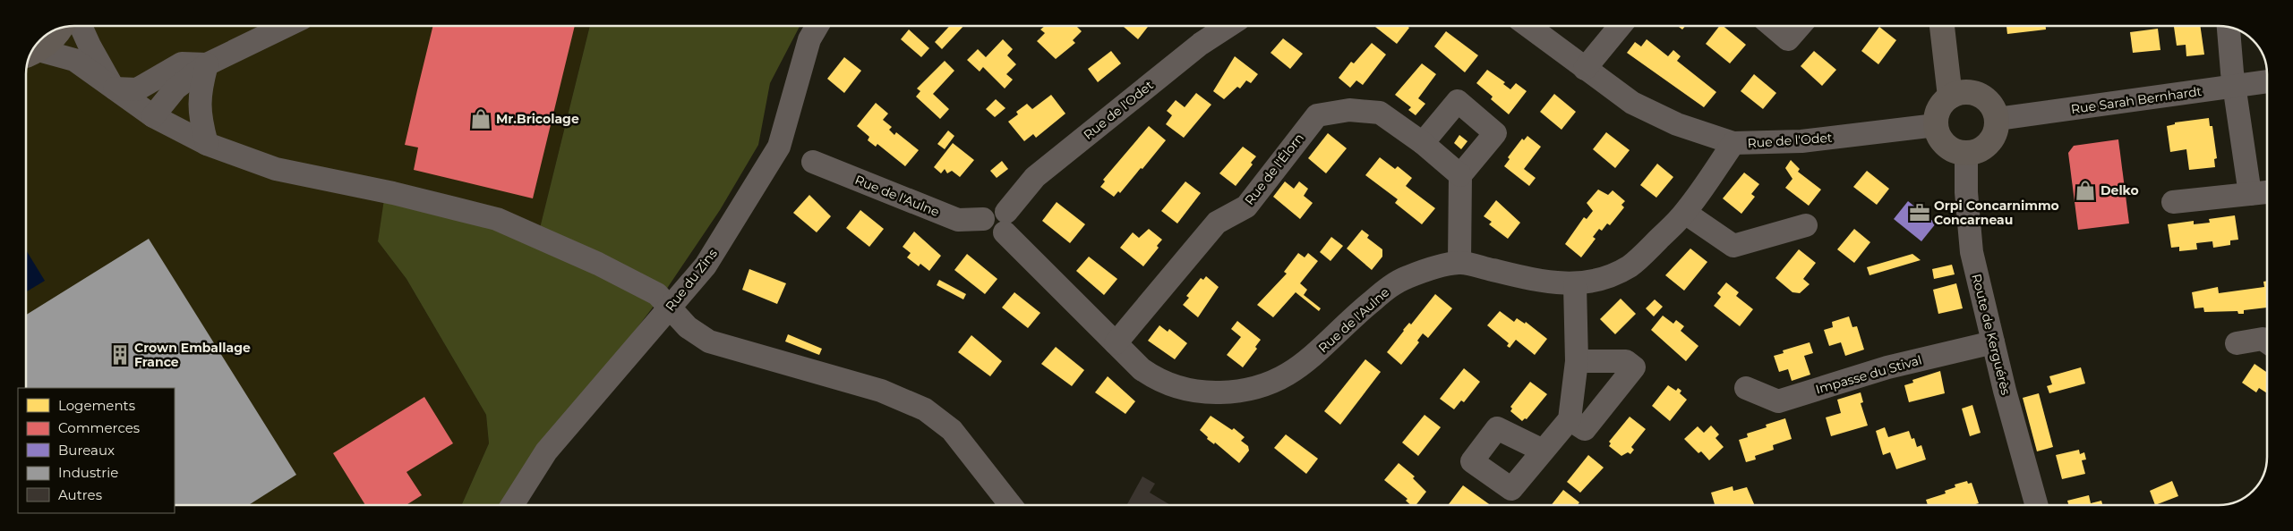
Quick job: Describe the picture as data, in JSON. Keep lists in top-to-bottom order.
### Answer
{
  "streets": {
    "street": [
      "Rue Sarah Bernhardt",
      "Rue de l'Odet",
      "Rue de l'Élorn",
      "Rue de l'Aulne",
      "Rue du Zins",
      "Route de Kerguérès",
      "Impasse du Stival"
    ]
  },
  "crossings": [
    ["Rue Sarah Bernhardt", "Rue de l'Odet"],
    ["Rue Sarah Bernhardt", "Route de Kerguérès"],
    ["Rue de l'Odet", "Rue de l'Aulne"],
    ["Rue de l'Odet", "Route de Kerguérès"],
    ["Rue de l'Élorn", "Rue de l'Aulne"],
    ["Route de Kerguérès", "Impasse du Stival"]
  ],
  "places": {
    "shop": ["Mr.Bricolage", "Delko"],
    "office": ["Orpi Concarnimmo Concarneau"],
    "building": ["Crown Emballage France"]
  },
  "legend": [
    "Logements",
    "Commerces",
    "Bureaux",
    "Industrie",
    "Autres"
  ]
}
